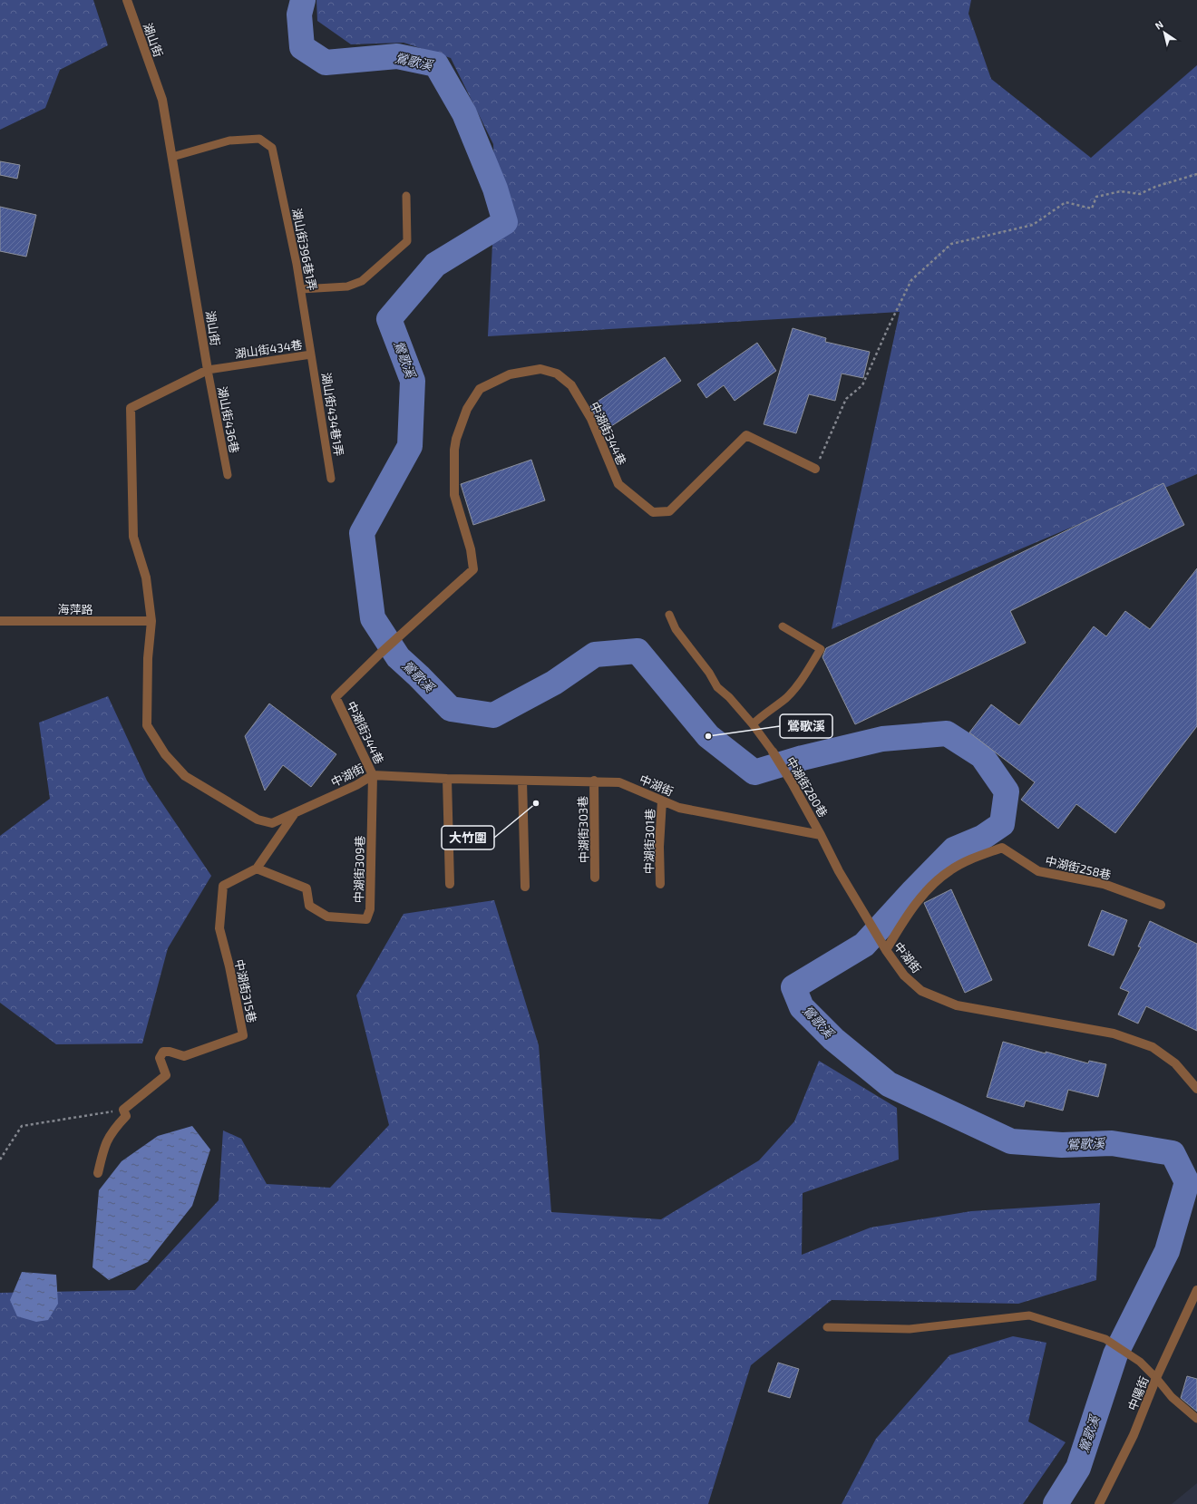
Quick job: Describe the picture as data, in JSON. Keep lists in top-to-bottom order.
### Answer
{
  "streets": {
    "street": [
      "湖山街",
      "中湖街344巷",
      "海萍路",
      "中湖街",
      "中湖街280巷",
      "中湖街303巷",
      "中湖街301巷",
      "中湖街258巷",
      "中湖街309巷",
      "中湖街315巷",
      "中陽街"
    ],
    "lane": [
      "湖山街396巷1弄",
      "湖山街434巷",
      "湖山街434巷1弄",
      "湖山街436巷"
    ]
  },
  "crossings": [
    ["湖山街", "湖山街396巷1弄"],
    ["湖山街", "湖山街434巷"],
    ["湖山街", "湖山街436巷"],
    ["湖山街396巷1弄", "湖山街434巷"],
    ["湖山街396巷1弄", "湖山街434巷1弄"],
    ["湖山街434巷", "湖山街434巷1弄"],
    ["湖山街434巷", "湖山街436巷"],
    ["中湖街344巷", "中湖街"],
    ["中湖街344巷", "中湖街309巷"],
    ["海萍路", "中湖街"],
    ["中湖街", "中湖街280巷"],
    ["中湖街", "中湖街303巷"],
    ["中湖街", "中湖街301巷"],
    ["中湖街", "中湖街258巷"],
    ["中湖街", "中湖街309巷"],
    ["中湖街", "中湖街315巷"],
    ["中湖街309巷", "中湖街315巷"]
  ],
  "water": ["鶯歌溪"],
  "places": ["鶯歌溪", "大竹圍"],
  "north": "top left"
}
